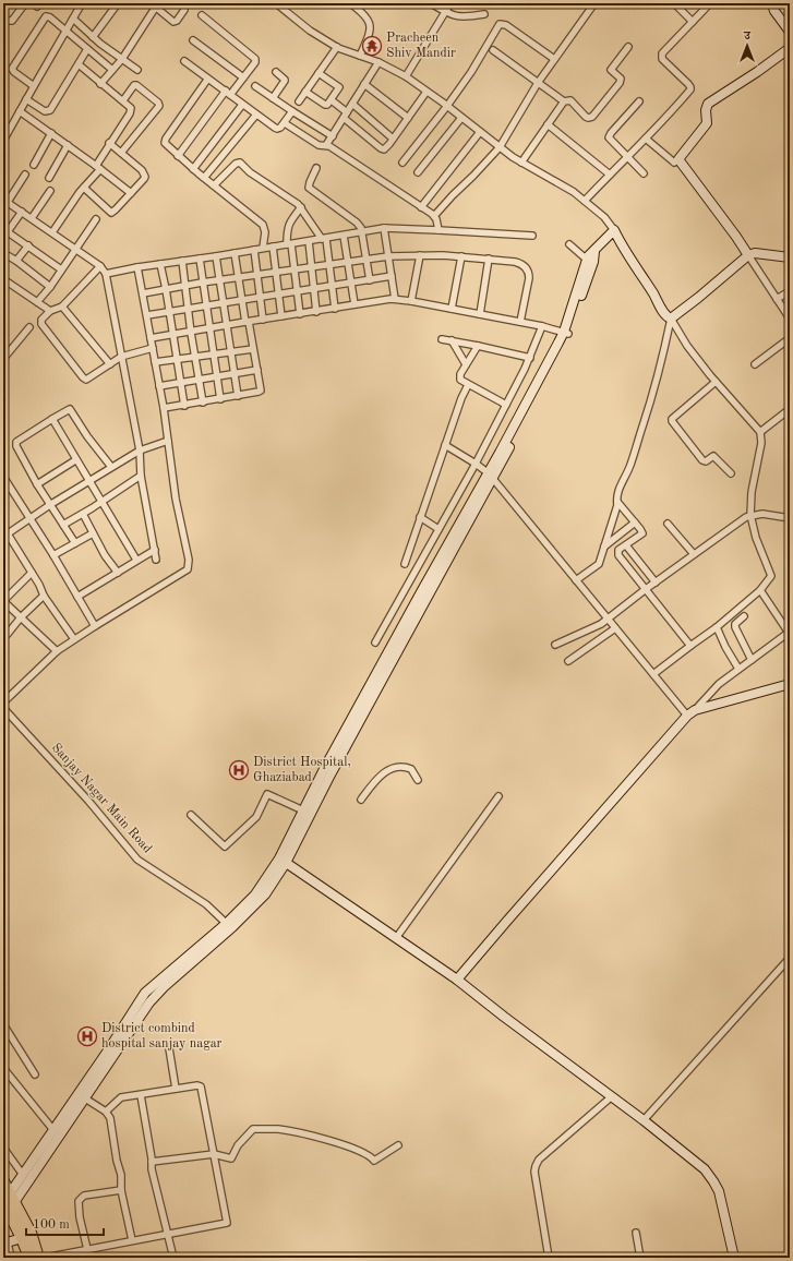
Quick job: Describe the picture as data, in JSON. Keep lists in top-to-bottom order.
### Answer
{
  "streets": {
    "street": ["Sanjay Nagar Main Road"]
  },
  "places": {
    "temple": ["Pracheen Shiv Mandir"],
    "hospital": ["District Hospital, Ghaziabad", "District combind hospital sanjay nagar"]
  },
  "scale_bar": "100 m",
  "north": "top"
}
